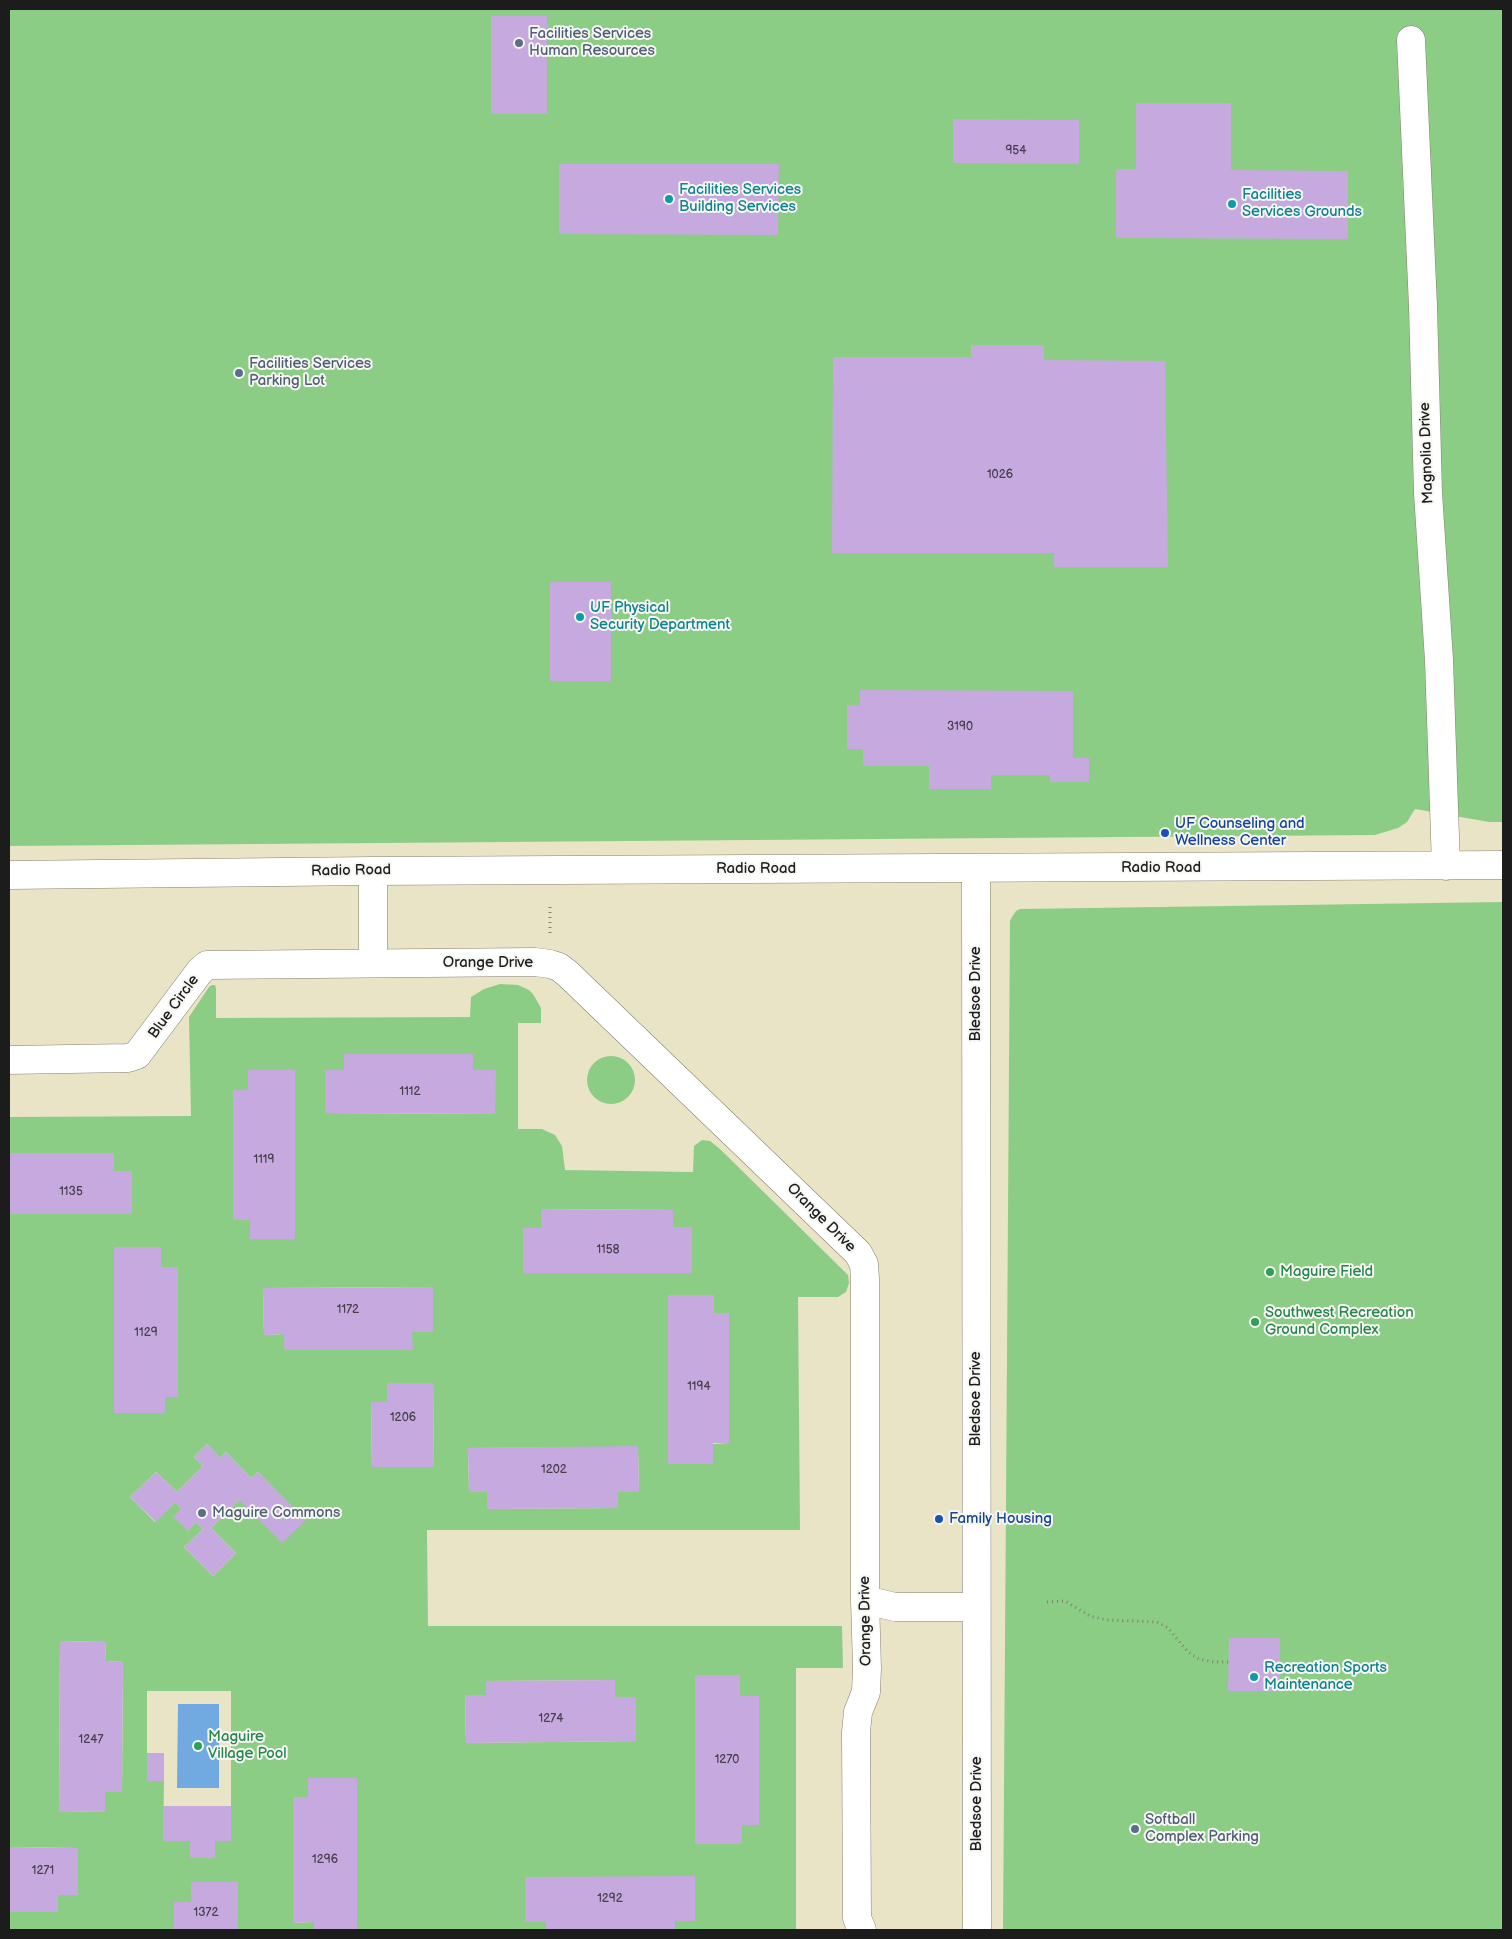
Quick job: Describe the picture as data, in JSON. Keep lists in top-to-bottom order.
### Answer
{
  "streets": {
    "street": [
      "Magnolia Drive",
      "Radio Road",
      "Orange Drive",
      "Bledsoe Drive",
      "Blue Circle"
    ]
  },
  "crossings": [
    ["Magnolia Drive", "Radio Road"],
    ["Radio Road", "Bledsoe Drive"],
    ["Orange Drive", "Blue Circle"]
  ],
  "places": [
    "Facilities Services Human Resources",
    "Facilities Services Building Services",
    "Facilities Services Grounds",
    "Facilities Services Parking Lot",
    "UF Physical Security Department",
    "UF Counseling and Wellness Center",
    "Maguire Field",
    "Southwest Recreation Ground Complex",
    "Maguire Commons",
    "Family Housing",
    "Recreation Sports Maintenance",
    "Maguire Village Pool",
    "Softball Complex Parking"
  ],
  "house_numbers": [
    "954",
    "1026",
    "3190",
    "1112",
    "1119",
    "1135",
    "1158",
    "1172",
    "1129",
    "1194",
    "1206",
    "1202",
    "1274",
    "1247",
    "1270",
    "1296",
    "1271",
    "1292",
    "1372"
  ]
}
